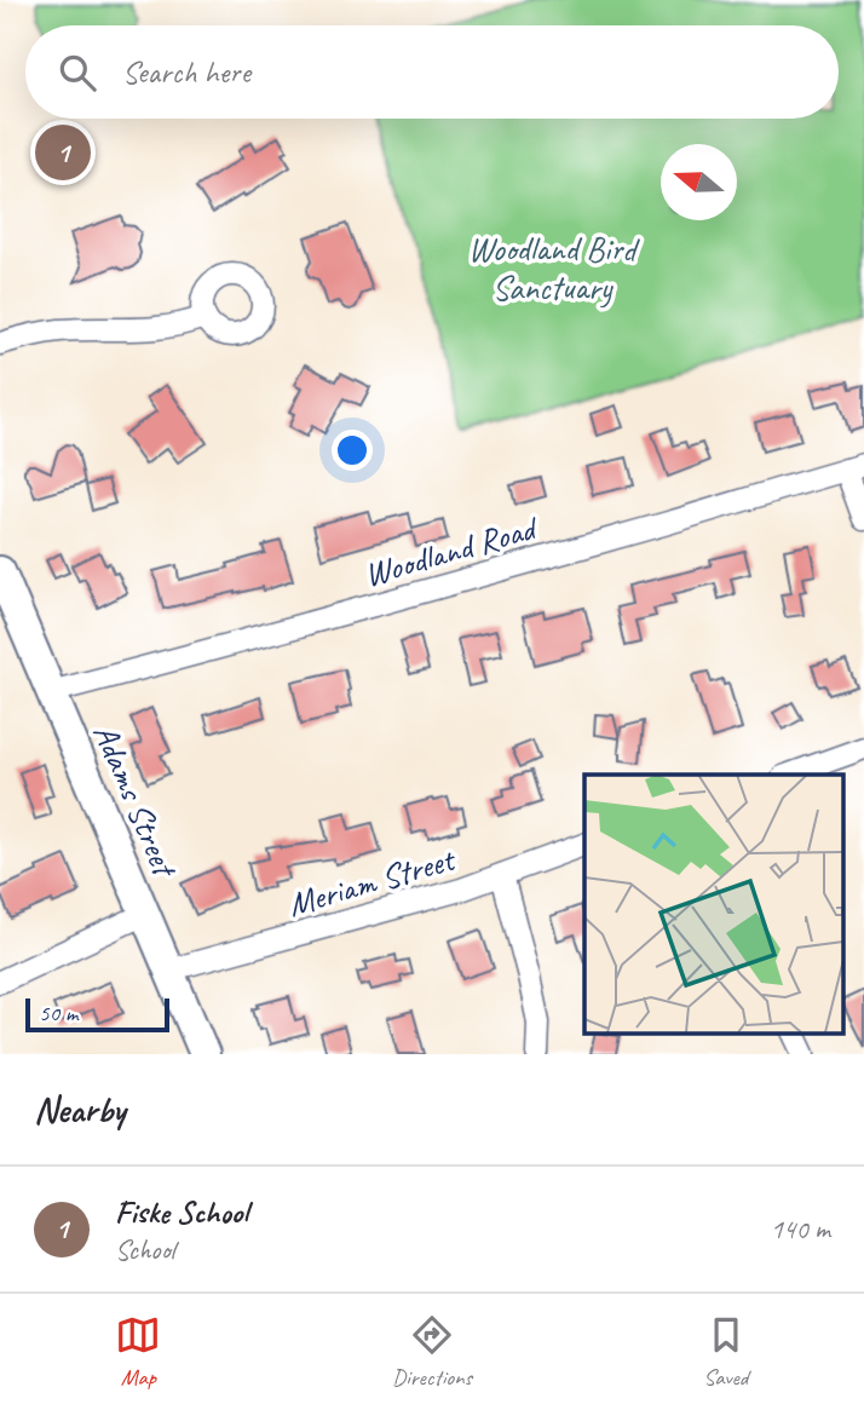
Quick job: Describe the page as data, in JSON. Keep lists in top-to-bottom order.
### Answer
{
  "streets": {
    "main road": ["Adams Street"],
    "street": ["Woodland Road", "Meriam Street"]
  },
  "crossings": [
    ["Woodland Road", "Adams Street"],
    ["Adams Street", "Meriam Street"]
  ],
  "parks": ["Woodland Bird Sanctuary"],
  "scale_bar": "50 m",
  "north": "left",
  "page": {
    "search": "Search here",
    "pins": "1",
    "scale": "50 m",
    "heading": "Nearby",
    "list": [
      {
        "mark": "1",
        "name": "Fiske School",
        "note": "School",
        "value": "140 m"
      }
    ],
    "nav": ["Map", "Directions", "Saved"]
  }
}
